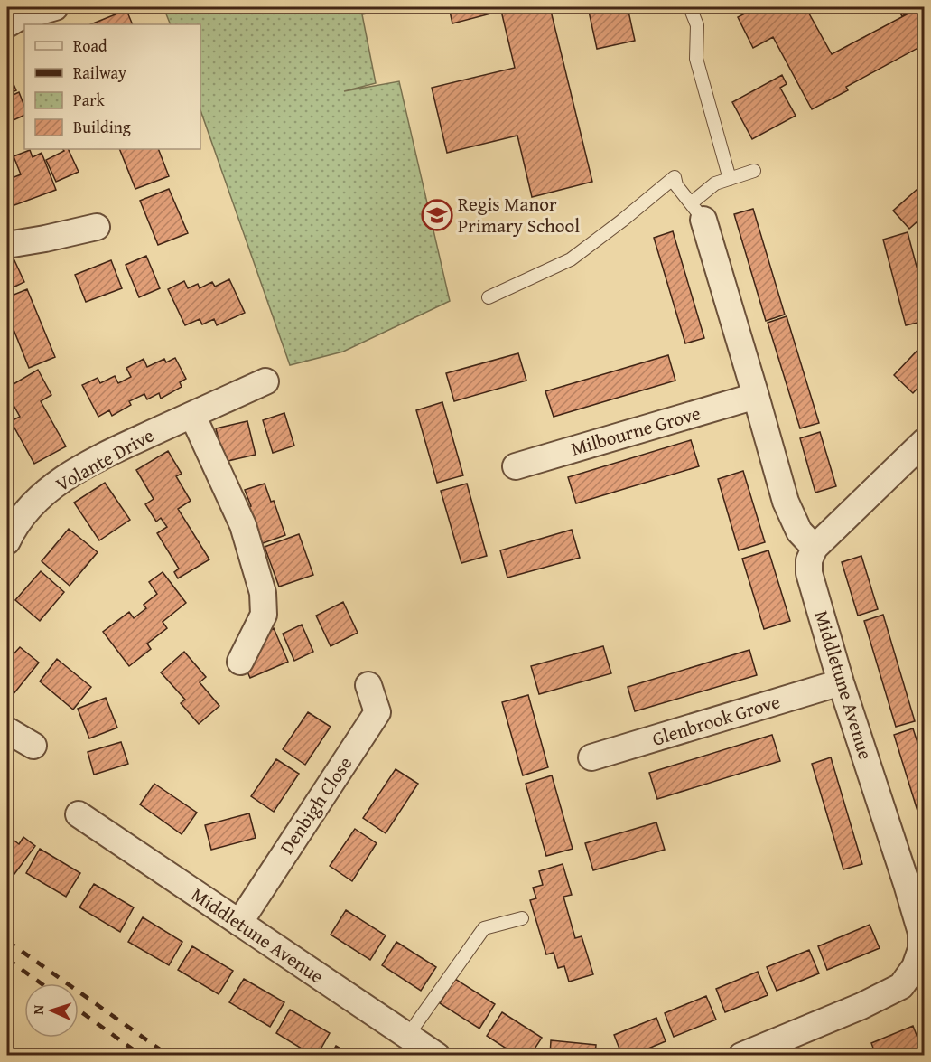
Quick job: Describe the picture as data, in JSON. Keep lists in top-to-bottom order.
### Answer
{
  "streets": {
    "street": [
      "Milbourne Grove",
      "Volante Drive",
      "Middletune Avenue",
      "Glenbrook Grove",
      "Denbigh Close"
    ]
  },
  "crossings": [
    ["Middletune Avenue", "Glenbrook Grove"],
    ["Middletune Avenue", "Denbigh Close"]
  ],
  "places": {
    "school or university": ["Regis Manor Primary School"]
  },
  "legend": [
    "Road",
    "Railway",
    "Park",
    "Building"
  ],
  "north": "left"
}
